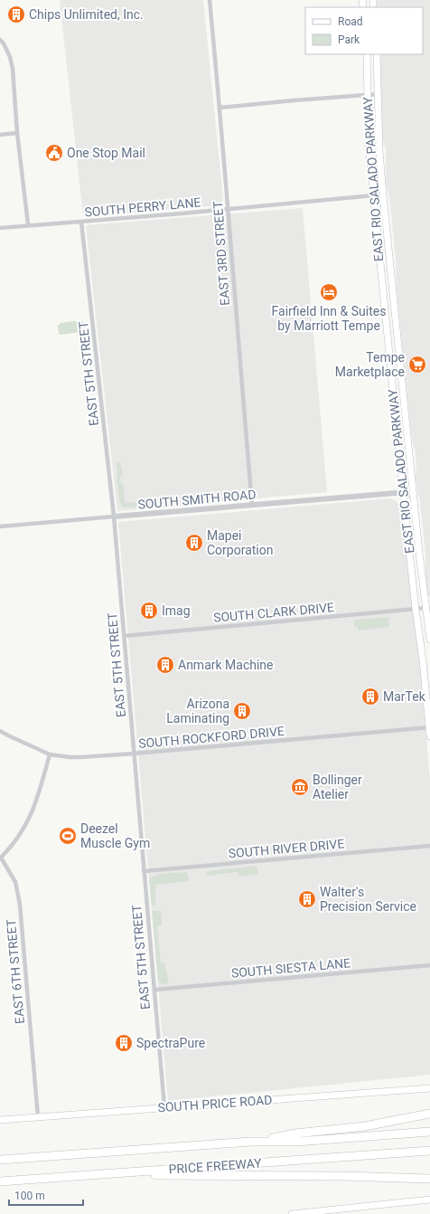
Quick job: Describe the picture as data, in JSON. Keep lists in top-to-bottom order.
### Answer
{
  "streets": {
    "highway": ["PRICE FREEWAY"],
    "main road": ["EAST RIO SALADO PARKWAY", "SOUTH PRICE ROAD"],
    "street": [
      "SOUTH PERRY LANE",
      "EAST 3RD STREET",
      "EAST 5TH STREET",
      "SOUTH SMITH ROAD",
      "SOUTH CLARK DRIVE",
      "SOUTH ROCKFORD DRIVE",
      "SOUTH RIVER DRIVE",
      "SOUTH SIESTA LANE",
      "EAST 6TH STREET"
    ]
  },
  "crossings": [
    ["EAST RIO SALADO PARKWAY", "SOUTH PERRY LANE"],
    ["EAST RIO SALADO PARKWAY", "SOUTH SMITH ROAD"],
    ["EAST RIO SALADO PARKWAY", "SOUTH CLARK DRIVE"],
    ["EAST RIO SALADO PARKWAY", "SOUTH ROCKFORD DRIVE"],
    ["SOUTH PERRY LANE", "EAST 3RD STREET"],
    ["SOUTH PERRY LANE", "EAST 5TH STREET"],
    ["EAST 3RD STREET", "SOUTH SMITH ROAD"],
    ["EAST 5TH STREET", "SOUTH SMITH ROAD"],
    ["EAST 5TH STREET", "SOUTH CLARK DRIVE"],
    ["EAST 5TH STREET", "SOUTH ROCKFORD DRIVE"],
    ["EAST 5TH STREET", "SOUTH RIVER DRIVE"],
    ["EAST 5TH STREET", "SOUTH SIESTA LANE"],
    ["EAST 5TH STREET", "SOUTH PRICE ROAD"],
    ["SOUTH ROCKFORD DRIVE", "EAST 6TH STREET"],
    ["EAST 6TH STREET", "SOUTH PRICE ROAD"]
  ],
  "places": {
    "building": [
      "Chips Unlimited, Inc.",
      "Mapei Corporation",
      "Imag",
      "Anmark Machine",
      "MarTek",
      "Arizona Laminating",
      "Walter's Precision Service",
      "SpectraPure"
    ],
    "public building": ["One Stop Mail"],
    "hotel": ["Fairfield Inn & Suites by Marriott Tempe"],
    "supermarket": ["Tempe Marketplace"],
    "museum": ["Bollinger Atelier"],
    "sports": ["Deezel Muscle Gym"]
  },
  "legend": ["Road", "Park"],
  "scale_bar": "100 m"
}
